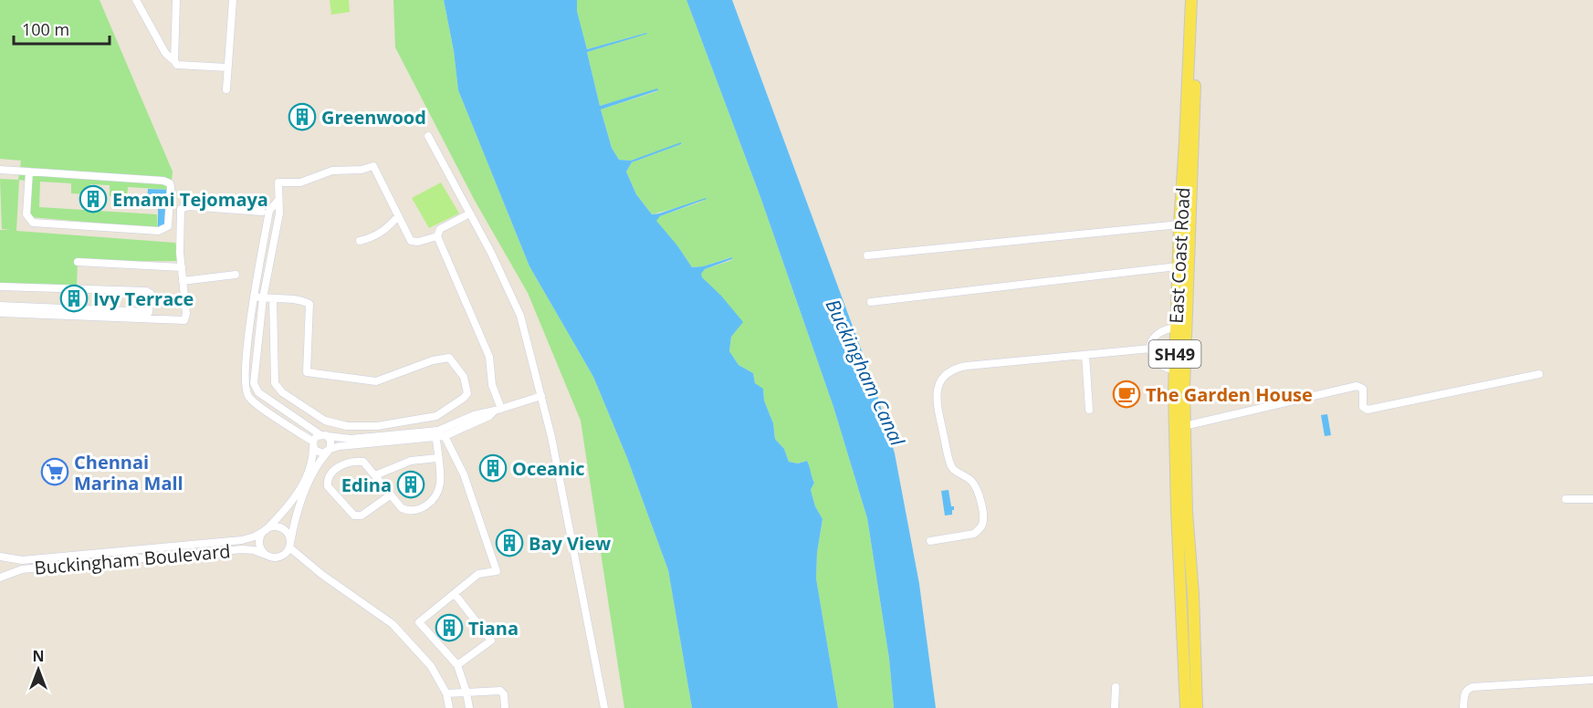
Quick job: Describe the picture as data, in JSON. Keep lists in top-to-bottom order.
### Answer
{
  "streets": {
    "main road": ["East Coast Road", "SH49"],
    "street": ["Buckingham Boulevard"]
  },
  "water": ["Buckingham Canal"],
  "places": {
    "building": [
      "Greenwood",
      "Emami Tejomaya",
      "Ivy Terrace",
      "Oceanic",
      "Edina",
      "Bay View",
      "Tiana"
    ],
    "cafe": ["The Garden House"],
    "supermarket": ["Chennai Marina Mall"]
  },
  "scale_bar": "100 m",
  "north": "top"
}
